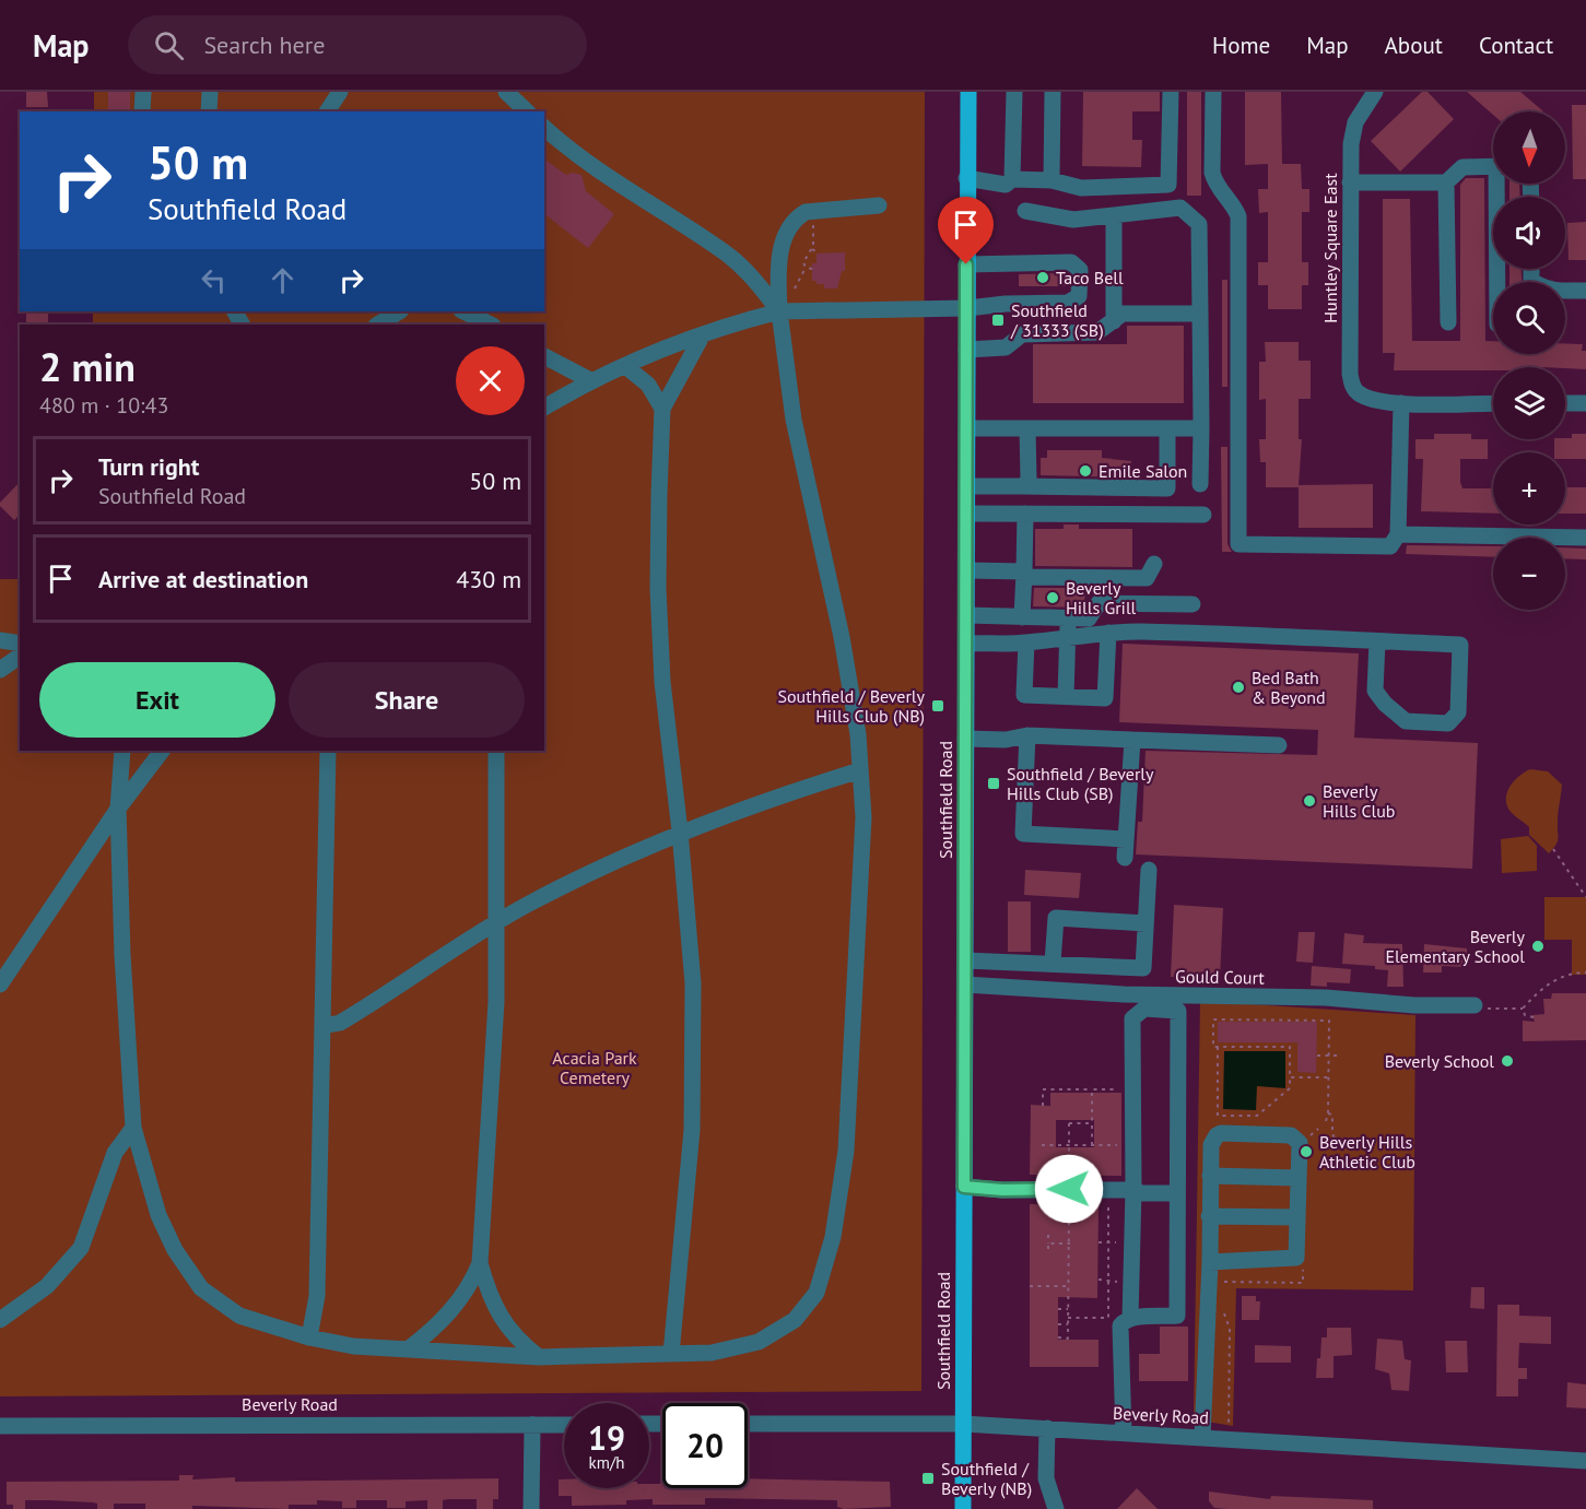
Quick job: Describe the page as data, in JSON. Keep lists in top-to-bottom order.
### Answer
{
  "streets": {
    "main road": ["Southfield Road"],
    "street": ["Huntley Square East", "Gould Court", "Beverly Road"]
  },
  "crossings": [
    ["Southfield Road", "Gould Court"],
    ["Southfield Road", "Beverly Road"]
  ],
  "parks": ["Acacia Park Cemetery"],
  "places": {
    "other": [
      "Taco Bell",
      "Emile Salon",
      "Beverly Hills Grill",
      "Bed Bath & Beyond",
      "Beverly Hills Club",
      "Beverly Elementary School",
      "Beverly School",
      "Beverly Hills Athletic Club"
    ],
    "transit": [
      "Southfield / 31333 (SB)",
      "Southfield / Beverly Hills Club (NB)",
      "Southfield / Beverly Hills Club (SB)",
      "Southfield / Beverly (NB)"
    ]
  },
  "north": "bottom",
  "page": {
    "header": "Map",
    "search": "Search here",
    "nav": [
      "Home",
      "Map",
      "About",
      "Contact"
    ],
    "map_buttons": ["+", "−"],
    "turn": ["50 m", "Southfield Road"],
    "heading": ["2 min", "480 m · 10:43"],
    "list": [
      {
        "name": "Turn right",
        "note": "Southfield Road",
        "value": "50 m"
      },
      {
        "name": "Arrive at destination",
        "value": "430 m"
      }
    ],
    "buttons": ["Exit", "Share"],
    "speed": "19 km/h",
    "limit": "20"
  }
}
